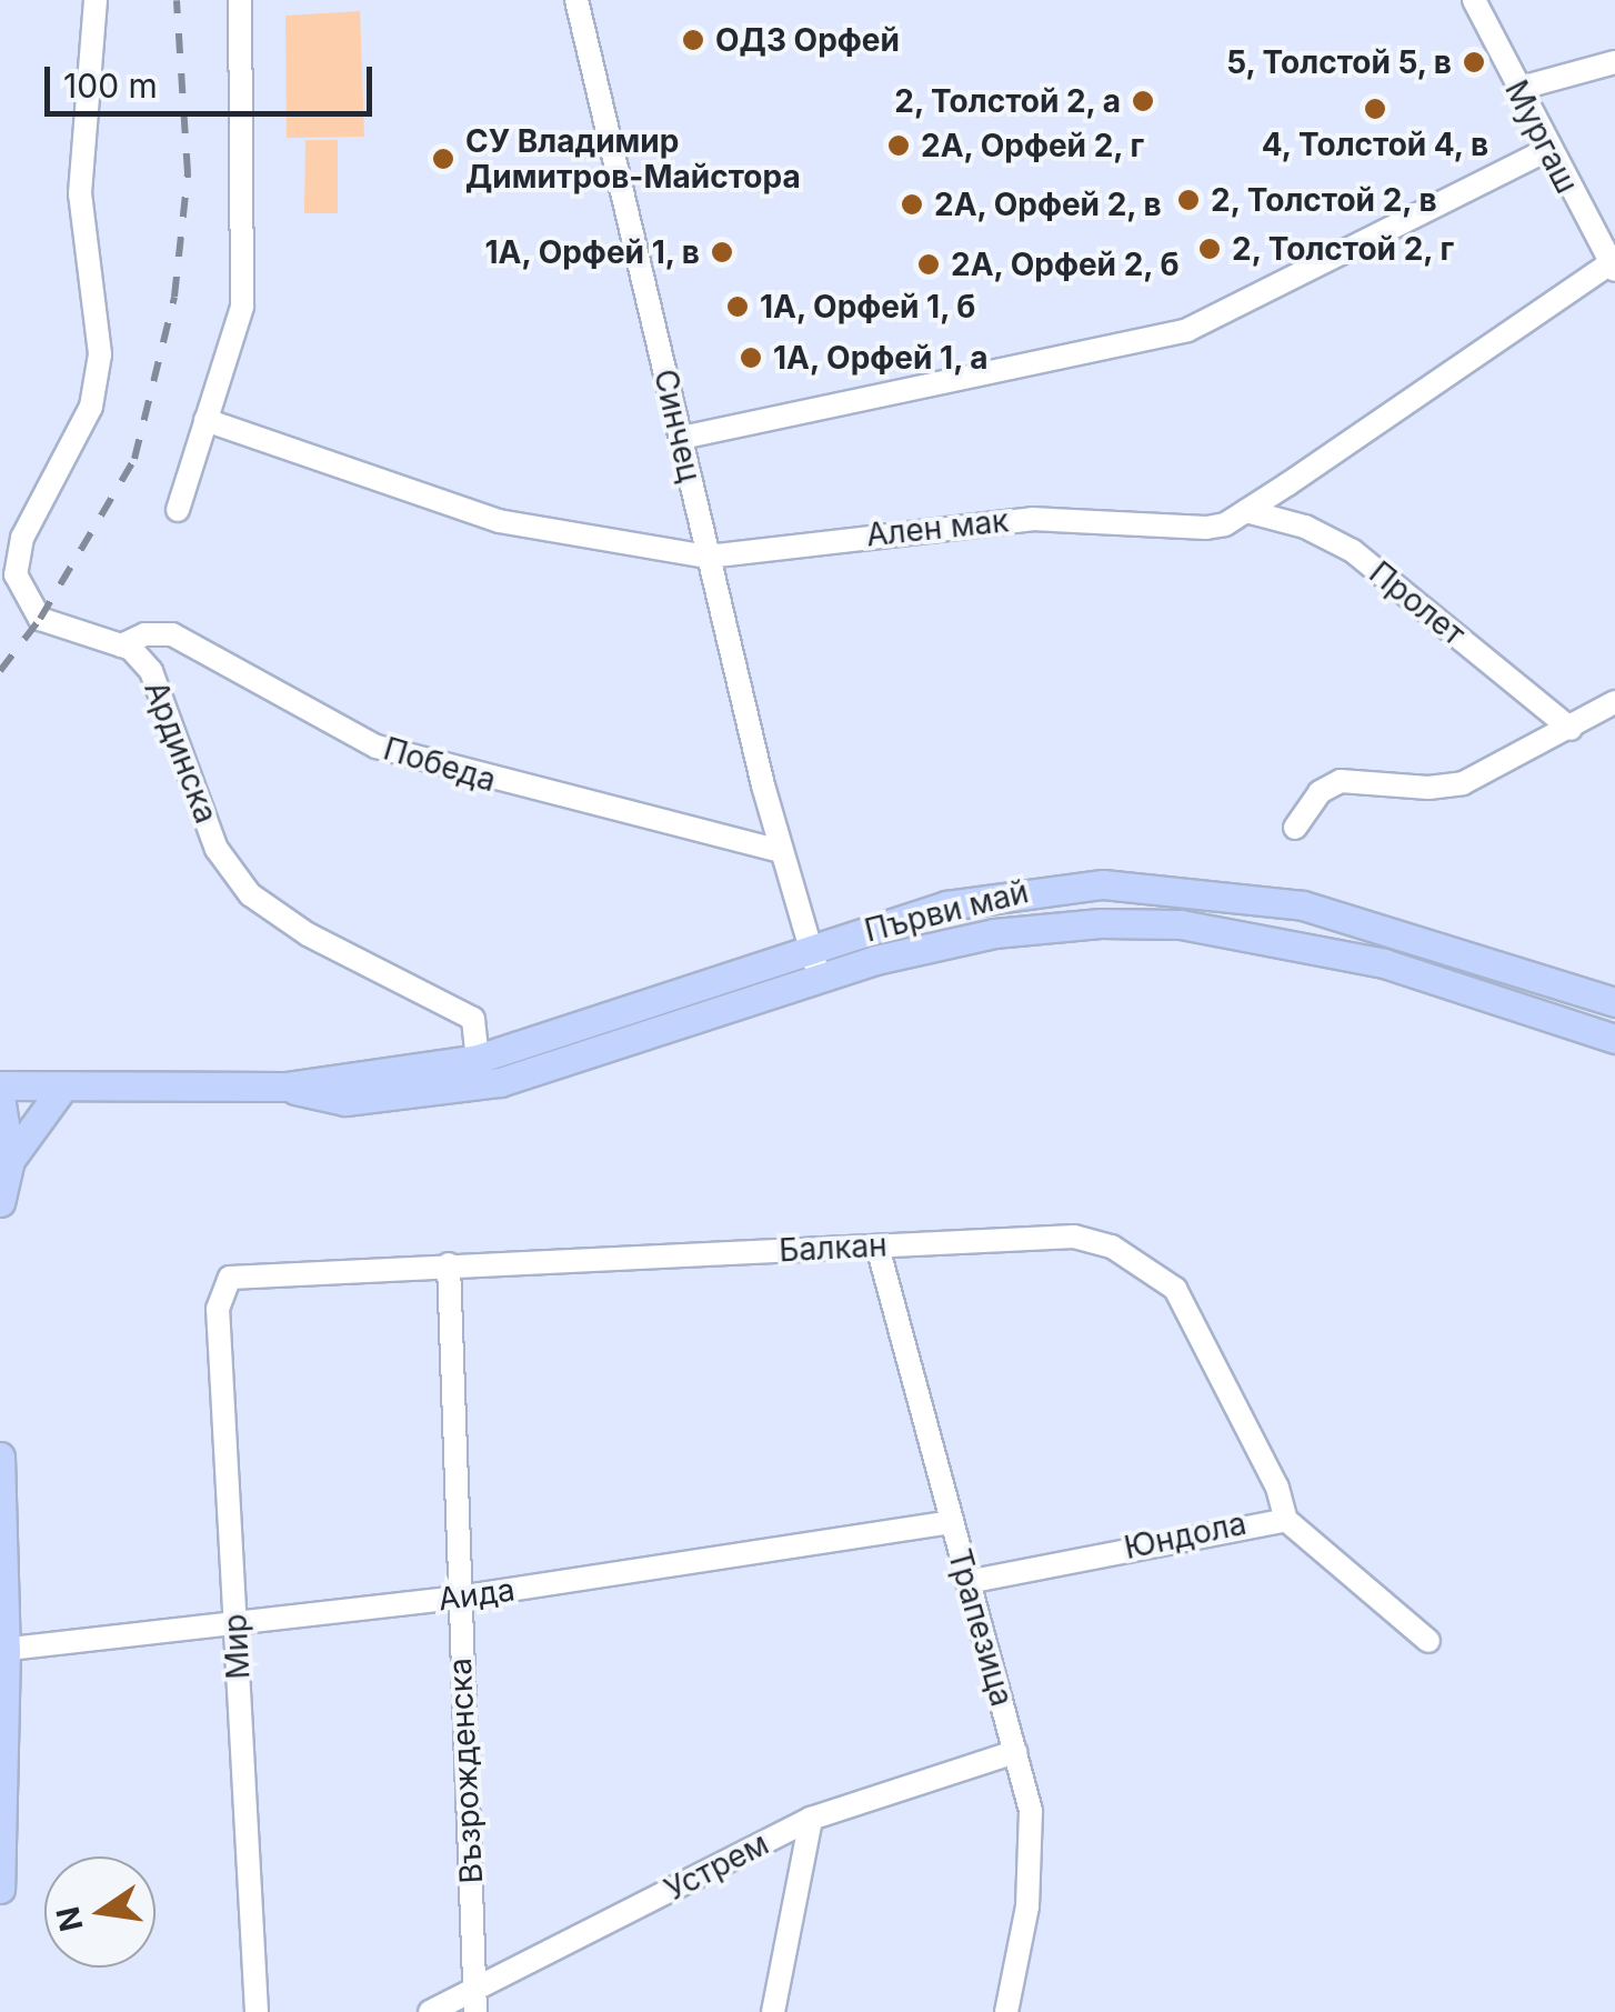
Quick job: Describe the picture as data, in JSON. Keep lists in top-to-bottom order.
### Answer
{
  "streets": {
    "main road": ["Първи май"],
    "street": [
      "Мургаш",
      "Синчец",
      "Ален мак",
      "Пролет",
      "Ардинска",
      "Победа",
      "Балкан",
      "Юндола",
      "Аида",
      "Трапезица",
      "Мир",
      "Възрожденска",
      "Устрем"
    ]
  },
  "crossings": [
    ["Мургаш", "Ален мак"],
    ["Синчец", "Ален мак"],
    ["Синчец", "Победа"],
    ["Синчец", "Първи май"],
    ["Ален мак", "Пролет"],
    ["Ардинска", "Победа"],
    ["Ардинска", "Първи май"],
    ["Балкан", "Юндола"],
    ["Балкан", "Трапезица"],
    ["Балкан", "Мир"],
    ["Балкан", "Възрожденска"],
    ["Юндола", "Трапезица"],
    ["Аида", "Трапезица"],
    ["Аида", "Мир"],
    ["Аида", "Възрожденска"],
    ["Трапезица", "Устрем"],
    ["Възрожденска", "Устрем"]
  ],
  "places": [
    "ОДЗ Орфей",
    "5, Толстой 5, в",
    "2, Толстой 2, а",
    "4, Толстой 4, в",
    "2А, Орфей 2, г",
    "СУ Владимир Димитров-Майстора",
    "2, Толстой 2, в",
    "2А, Орфей 2, в",
    "2, Толстой 2, г",
    "1А, Орфей 1, в",
    "2А, Орфей 2, б",
    "1А, Орфей 1, б",
    "1А, Орфей 1, а"
  ],
  "scale_bar": "100 m",
  "north": "left"
}
